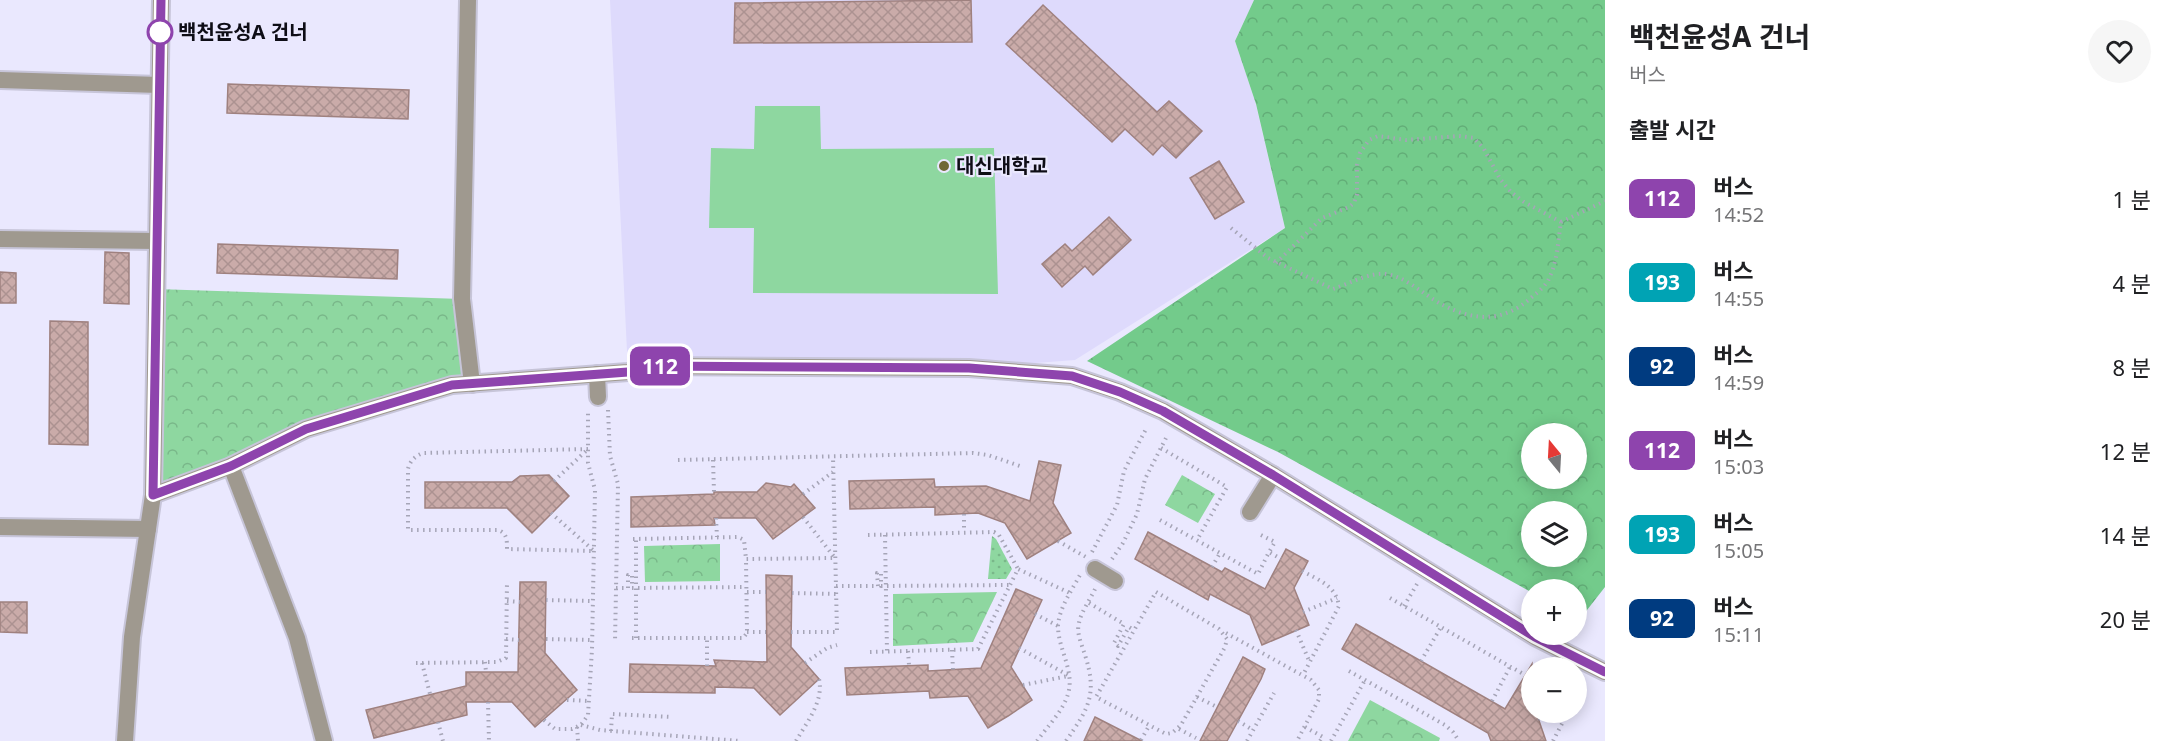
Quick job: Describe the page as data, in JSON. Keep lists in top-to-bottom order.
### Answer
{
  "places": ["백천윤성A 건너", "대신대학교"],
  "lines": ["bus line 112"],
  "north": "top",
  "page": {
    "on_map": "112",
    "heading": [
      ["백천윤성A 건너", "버스"],
      "출발 시간"
    ],
    "list": [
      {
        "mark": "112",
        "name": "버스",
        "note": "14:52",
        "value": "1 분"
      },
      {
        "mark": "193",
        "name": "버스",
        "note": "14:55",
        "value": "4 분"
      },
      {
        "mark": "92",
        "name": "버스",
        "note": "14:59",
        "value": "8 분"
      },
      {
        "mark": "112",
        "name": "버스",
        "note": "15:03",
        "value": "12 분"
      },
      {
        "mark": "193",
        "name": "버스",
        "note": "15:05",
        "value": "14 분"
      },
      {
        "mark": "92",
        "name": "버스",
        "note": "15:11",
        "value": "20 분"
      }
    ],
    "map_buttons": ["+", "−"]
  }
}
